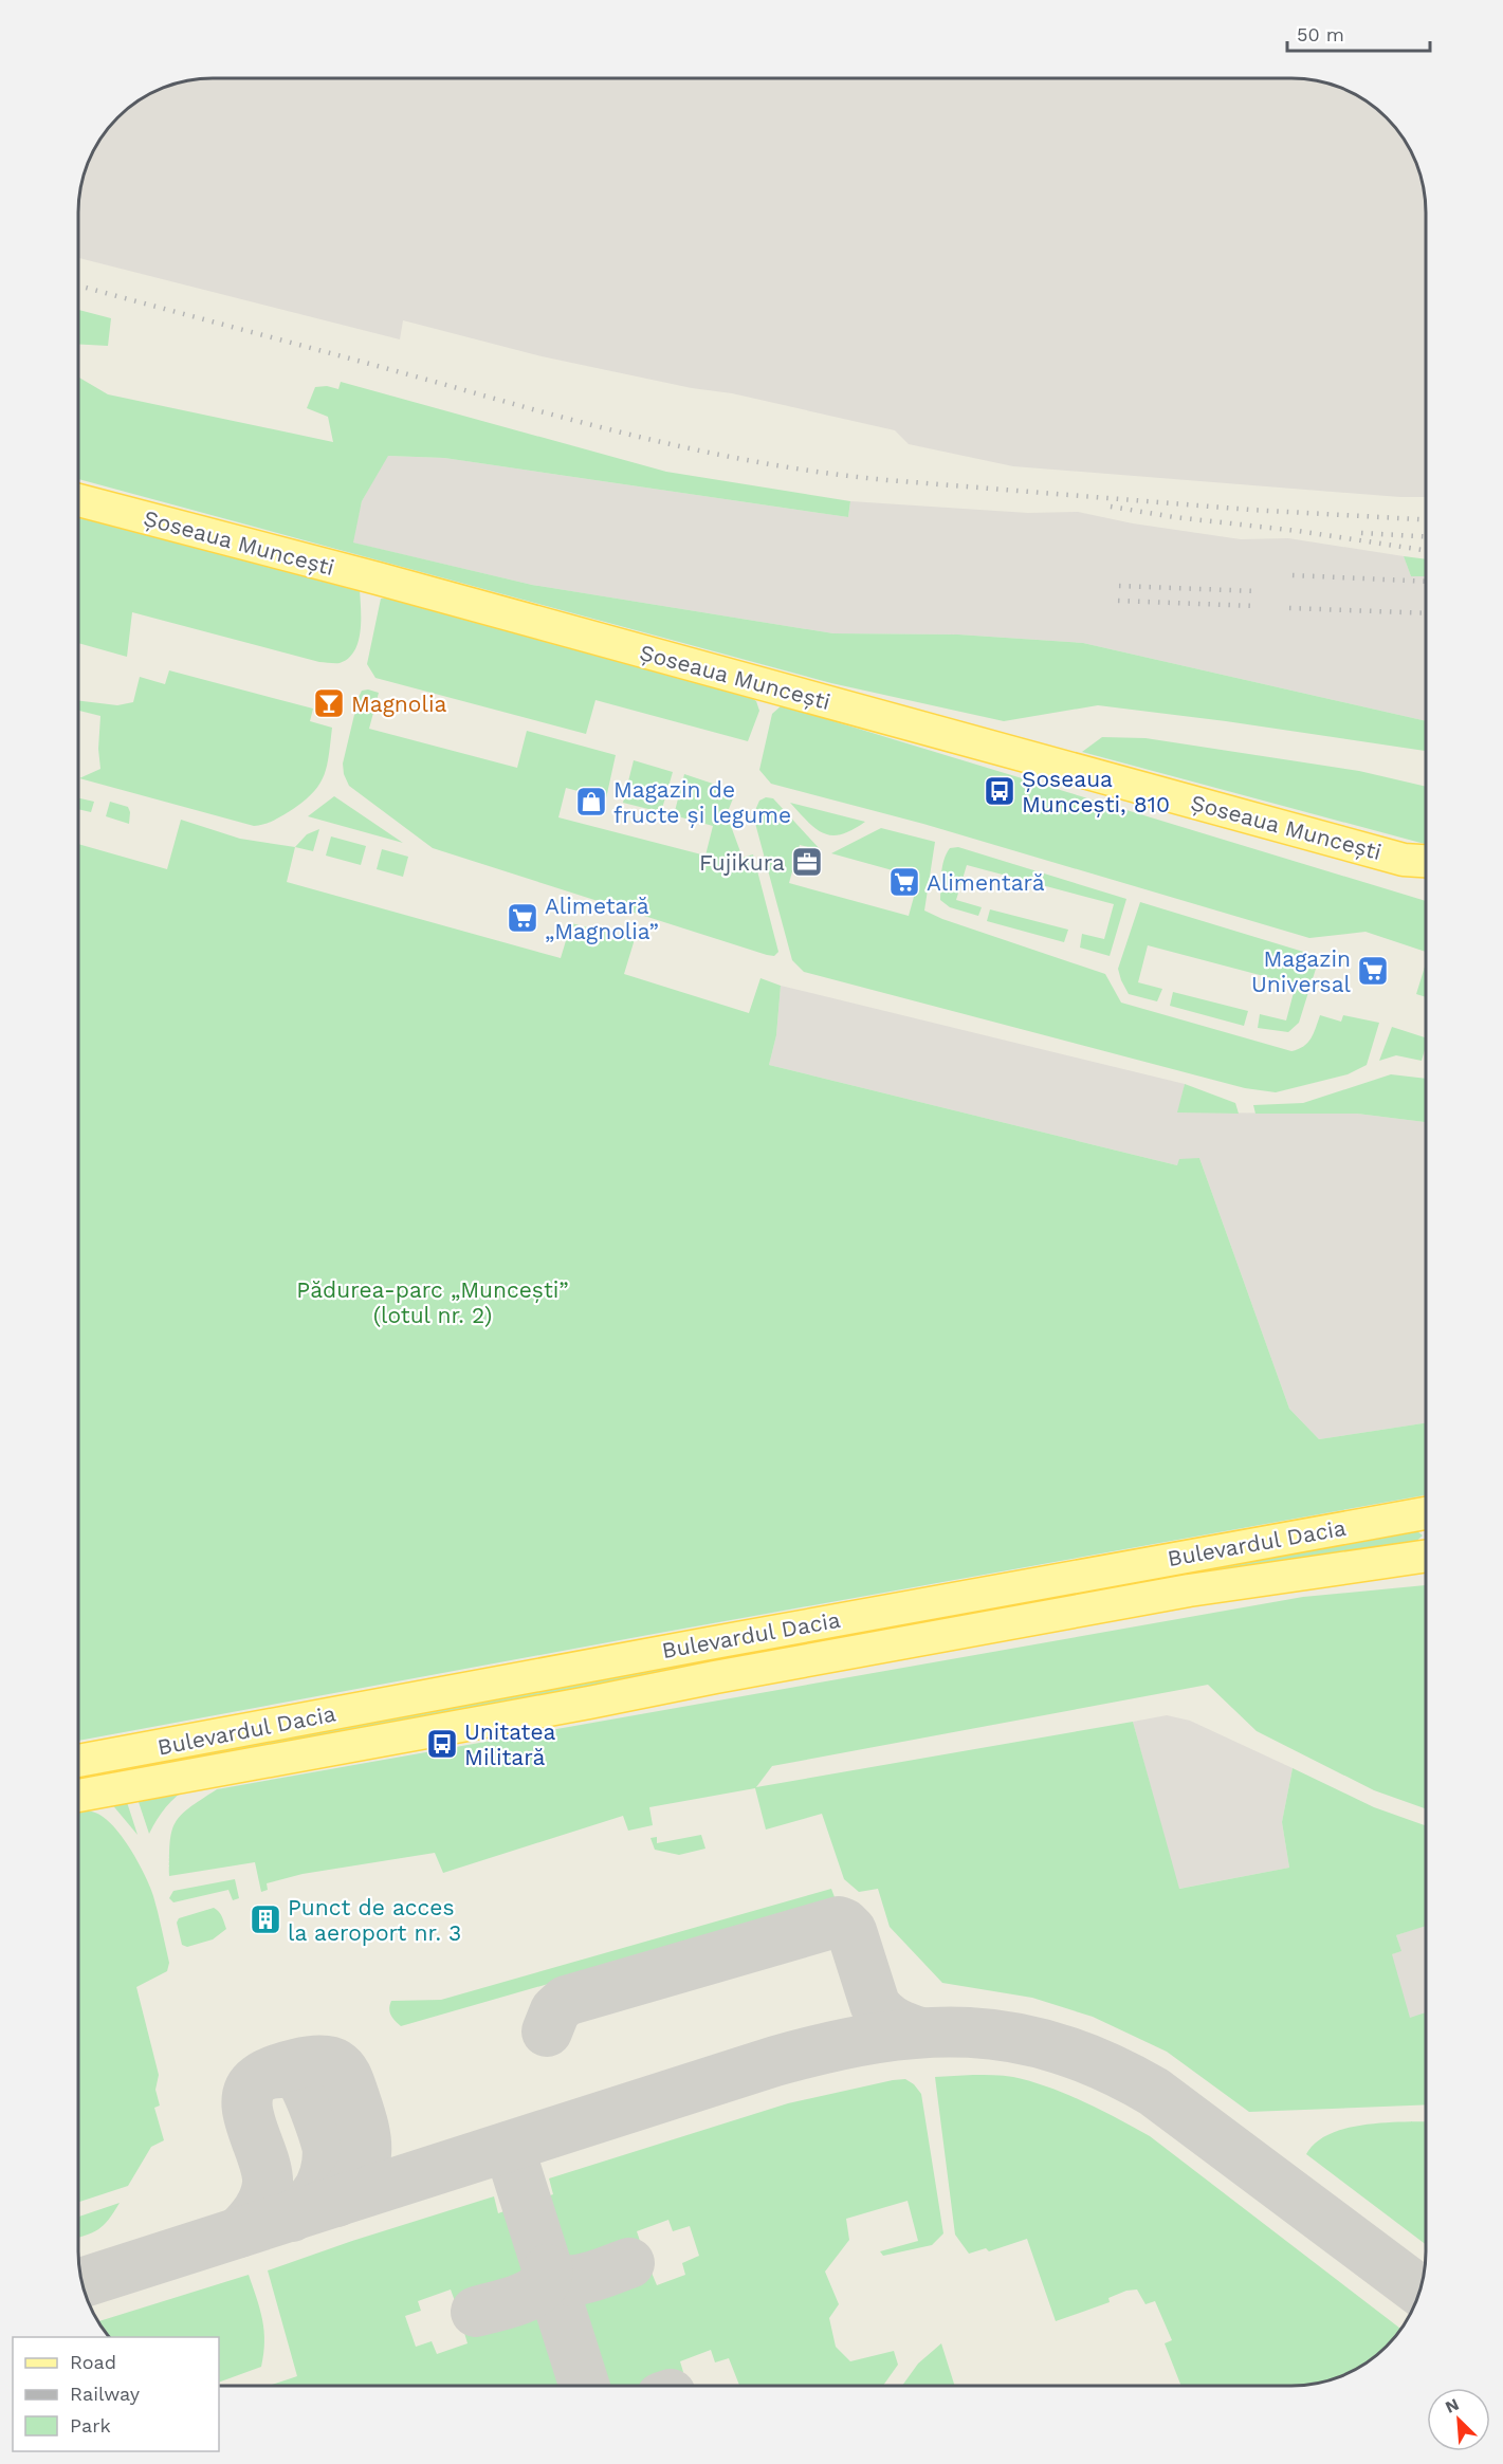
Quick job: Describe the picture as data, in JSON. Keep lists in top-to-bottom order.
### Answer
{
  "streets": {
    "main road": ["Șoseaua Muncești", "Bulevardul Dacia"]
  },
  "parks": ["Pădurea-parc „Muncești” (lotul nr. 2)"],
  "places": {
    "bar": ["Magnolia"],
    "bus stop": ["Șoseaua Muncești, 810", "Unitatea Militară"],
    "shop": ["Magazin de fructe și legume"],
    "office": ["Fujikura"],
    "supermarket": ["Alimentară", "Alimetară „Magnolia”", "Magazin Universal"],
    "building": ["Punct de acces la aeroport nr. 3"]
  },
  "legend": ["Road", "Railway", "Park"],
  "scale_bar": "50 m",
  "north": "top left"
}
